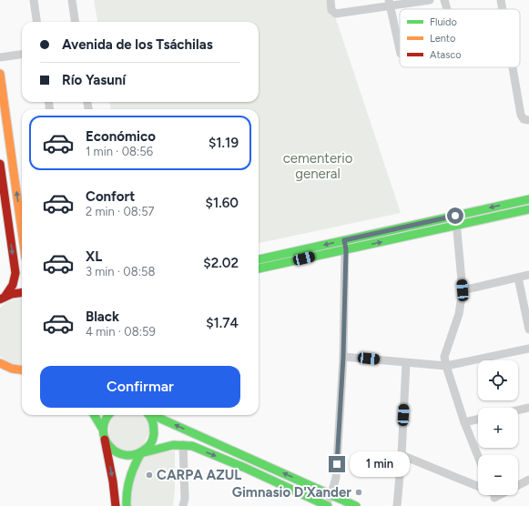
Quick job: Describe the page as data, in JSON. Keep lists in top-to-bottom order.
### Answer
{
  "parks": ["cementerio general"],
  "places": ["CARPA AZUL", "Gimnasio D'Xander"],
  "legend": ["Fluido", "Lento", "Atasco"],
  "page": {
    "banner": ["Avenida de los Tsáchilas", "Río Yasuní"],
    "list": [
      {
        "name": "Económico",
        "note": "1 min · 08:56",
        "value": "$1.19"
      },
      {
        "name": "Confort",
        "note": "2 min · 08:57",
        "value": "$1.60"
      },
      {
        "name": "XL",
        "note": "3 min · 08:58",
        "value": "$2.02"
      },
      {
        "name": "Black",
        "note": "4 min · 08:59",
        "value": "$1.74"
      }
    ],
    "buttons": "Confirmar",
    "map_buttons": ["+", "−"],
    "bubble": "1 min"
  }
}
